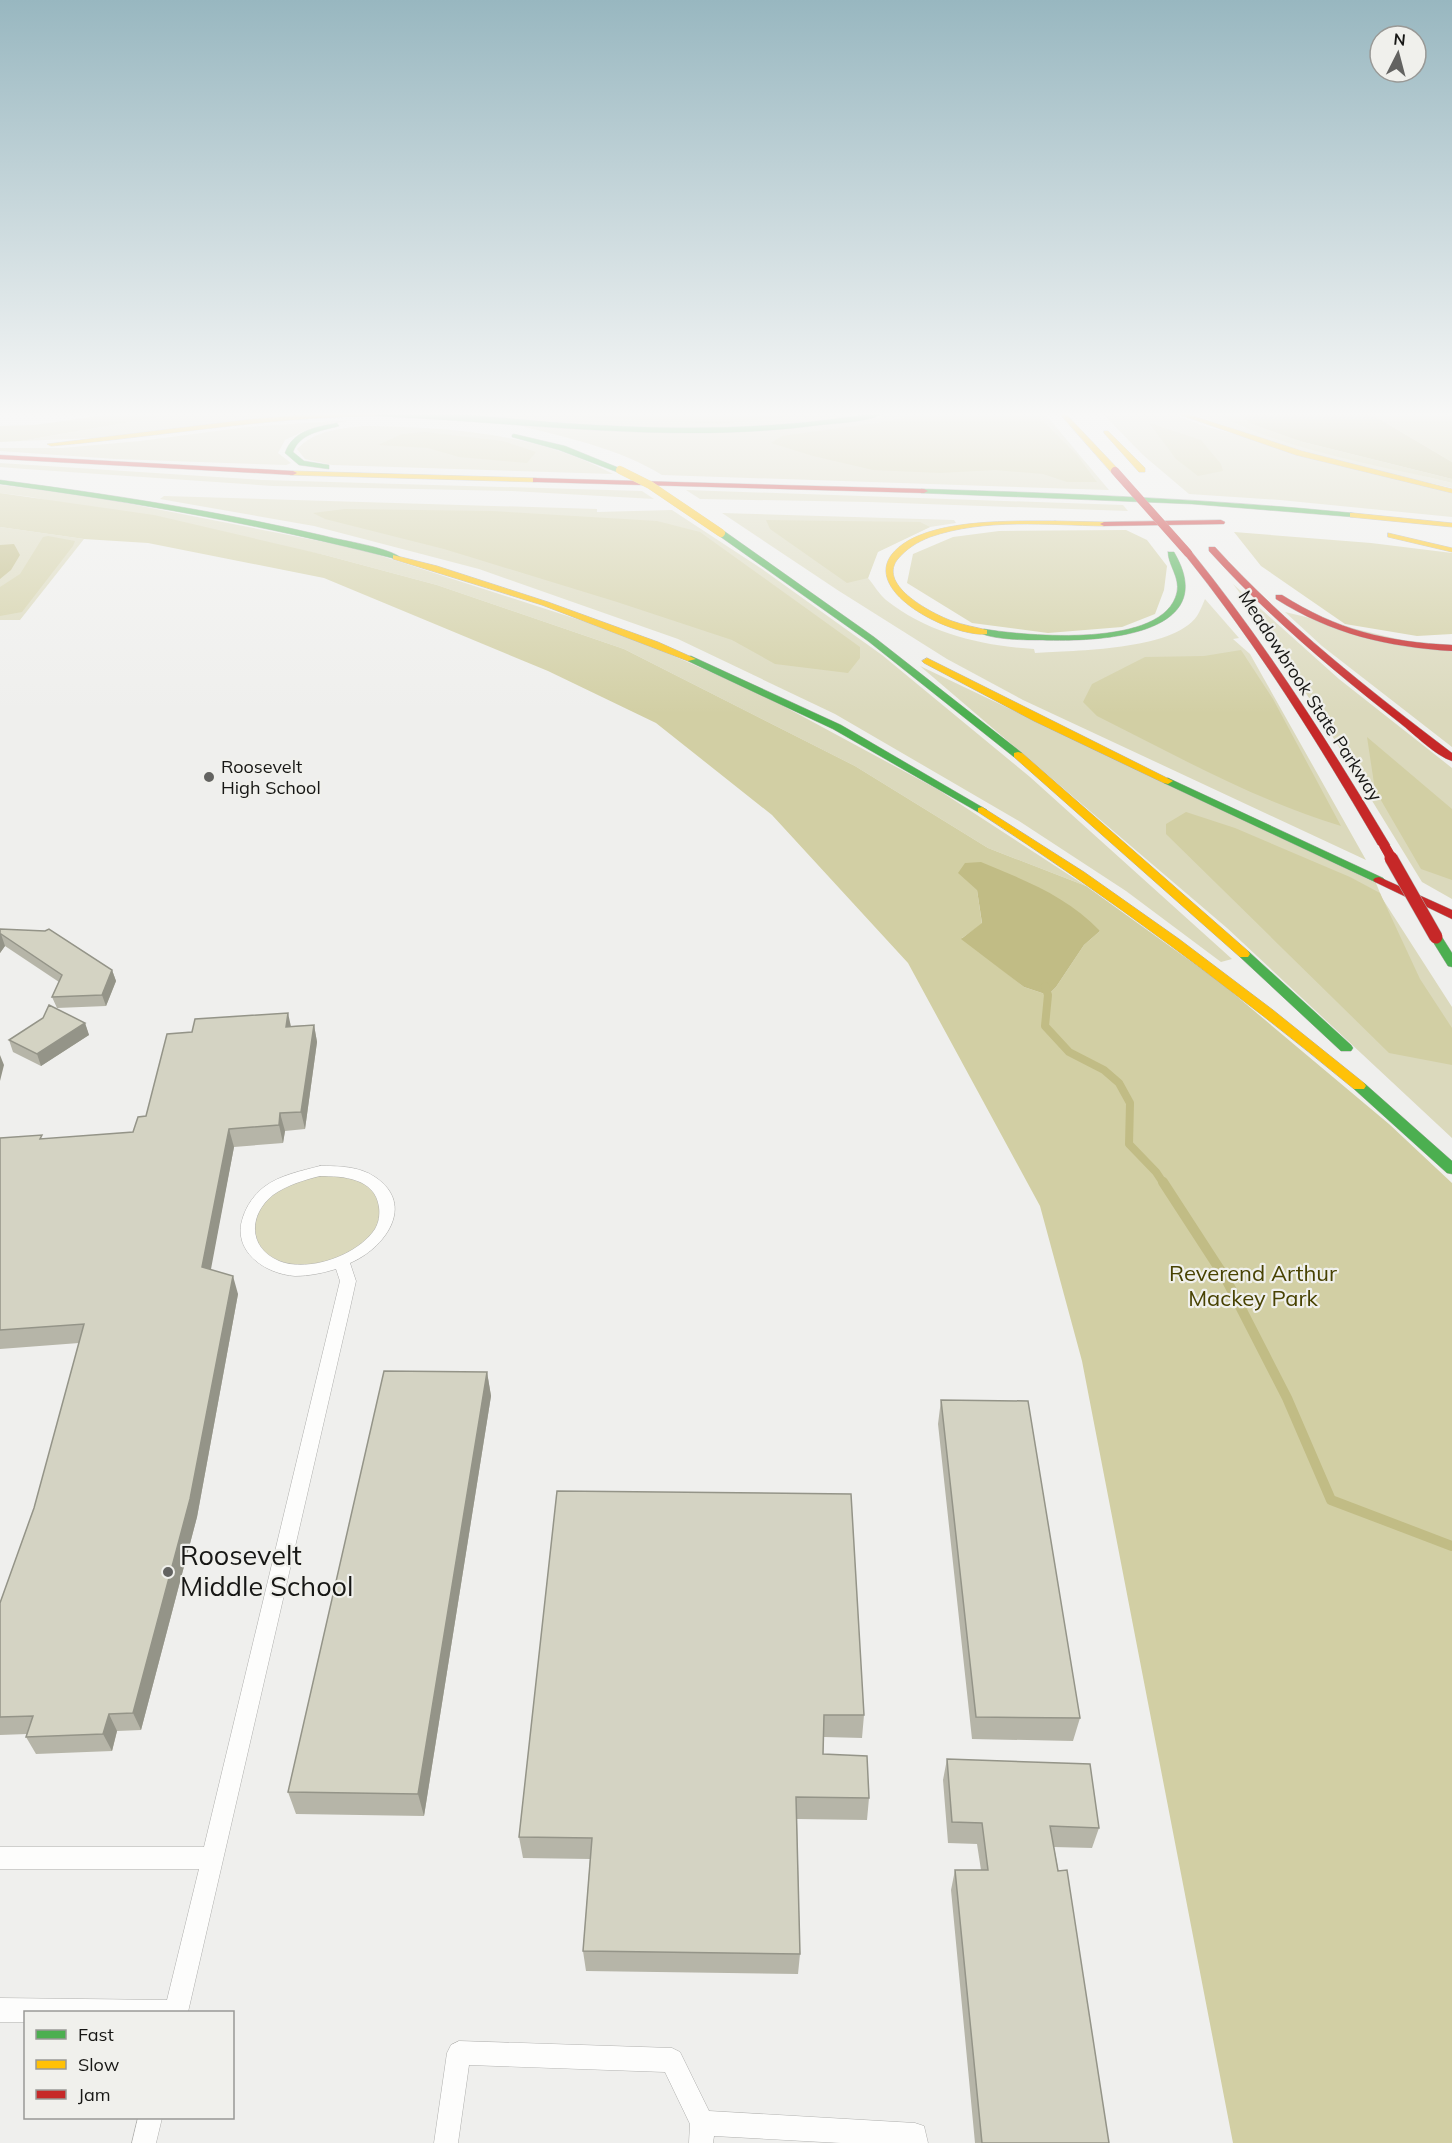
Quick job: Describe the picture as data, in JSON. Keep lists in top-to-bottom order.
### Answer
{
  "streets": {
    "highway": ["Meadowbrook State Parkway"]
  },
  "parks": ["Reverend Arthur Mackey Park"],
  "places": ["Roosevelt High School", "Roosevelt Middle School"],
  "legend": ["Fast", "Slow", "Jam"],
  "north": "top"
}
